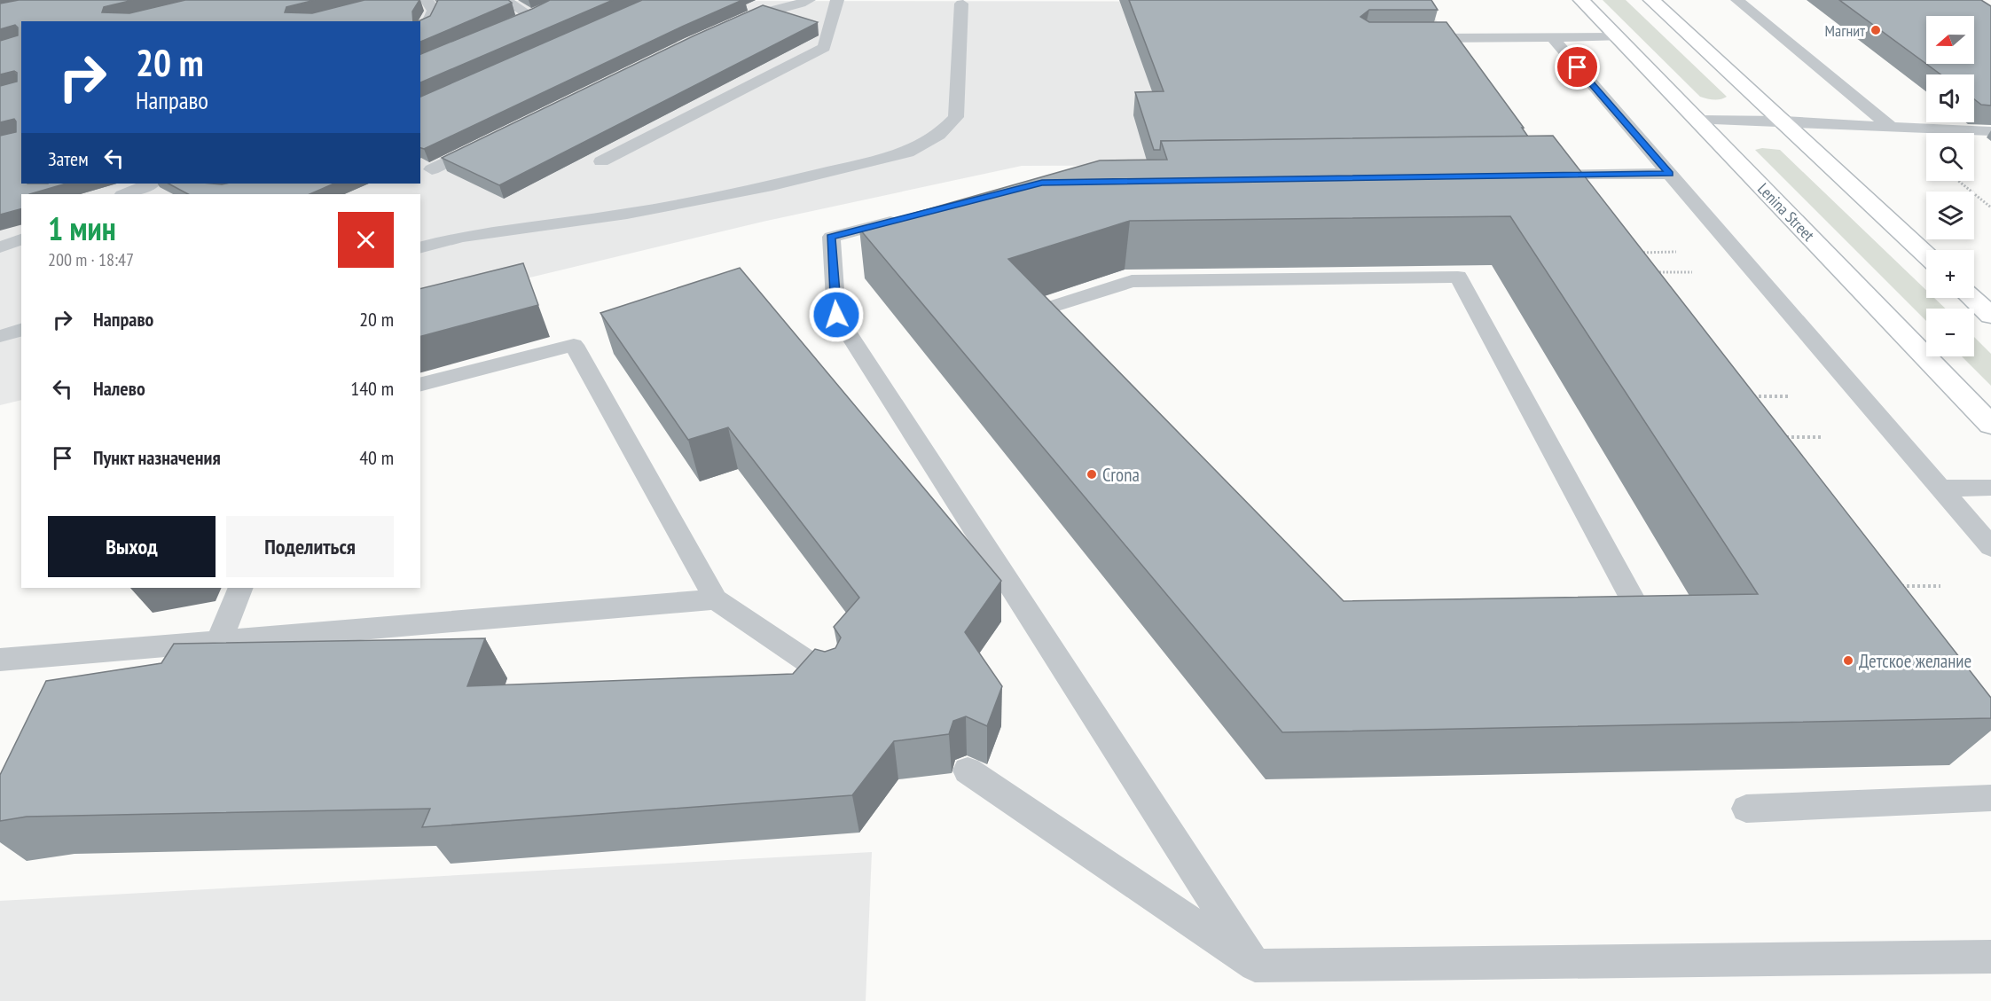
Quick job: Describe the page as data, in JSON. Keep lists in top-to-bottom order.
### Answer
{
  "streets": {
    "main road": ["Lenina Street"]
  },
  "places": ["Магнит", "Crona", "Детское желание"],
  "north": "left",
  "page": {
    "map_buttons": ["+", "−"],
    "turn": ["20 m", "Направо"],
    "then": "Затем",
    "heading": ["1 мин", "200 m · 18:47"],
    "list": [
      {
        "name": "Направо",
        "value": "20 m"
      },
      {
        "name": "Налево",
        "value": "140 m"
      },
      {
        "name": "Пункт назначения",
        "value": "40 m"
      }
    ],
    "buttons": ["Выход", "Поделиться"]
  }
}
